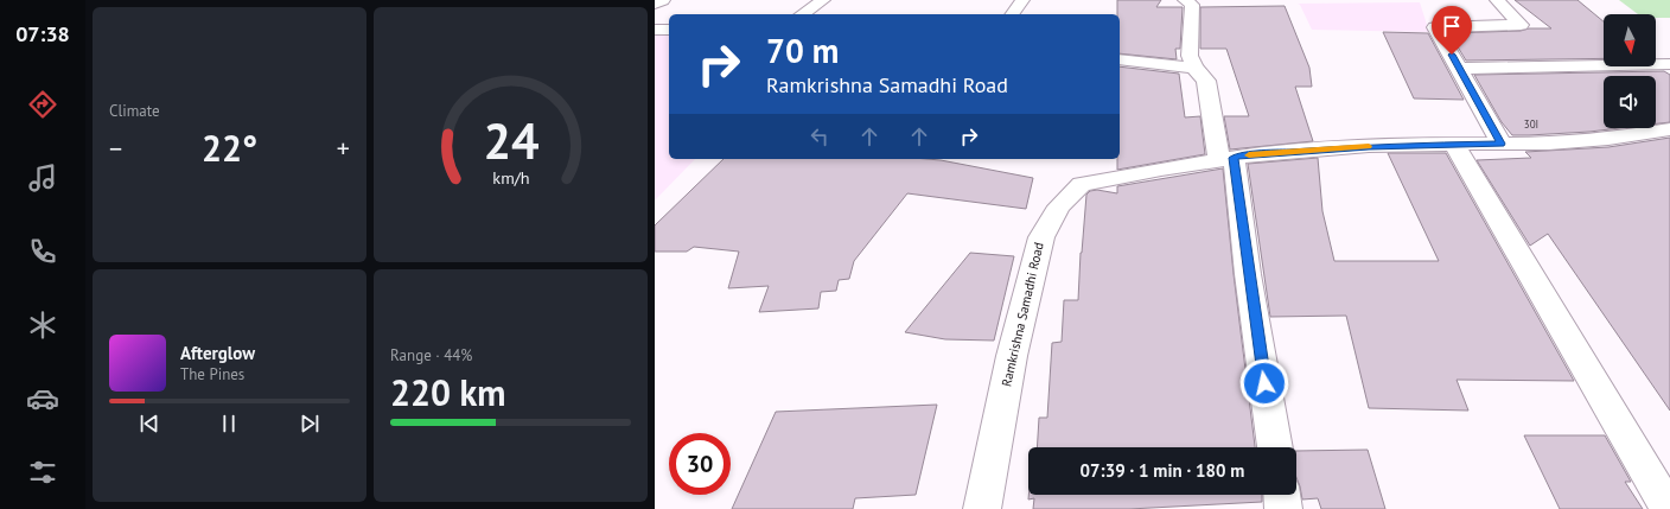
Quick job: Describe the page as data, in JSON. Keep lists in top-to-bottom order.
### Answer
{
  "streets": {
    "street": ["Ramkrishna Samadhi Road"]
  },
  "house_numbers": ["30I"],
  "north": "bottom",
  "page": {
    "tabs": "07:38",
    "tile": [
      "Climate",
      ["Range · 44%", "220 km"]
    ],
    "turn": ["70 m", "Ramkrishna Samadhi Road"],
    "heat": ["−", "22°", "+"],
    "song": ["Afterglow", "The Pines"],
    "limit": "30",
    "trip": "07:39 · 1 min · 180 m",
    "gauge": ["24", "km/h"]
  }
}
